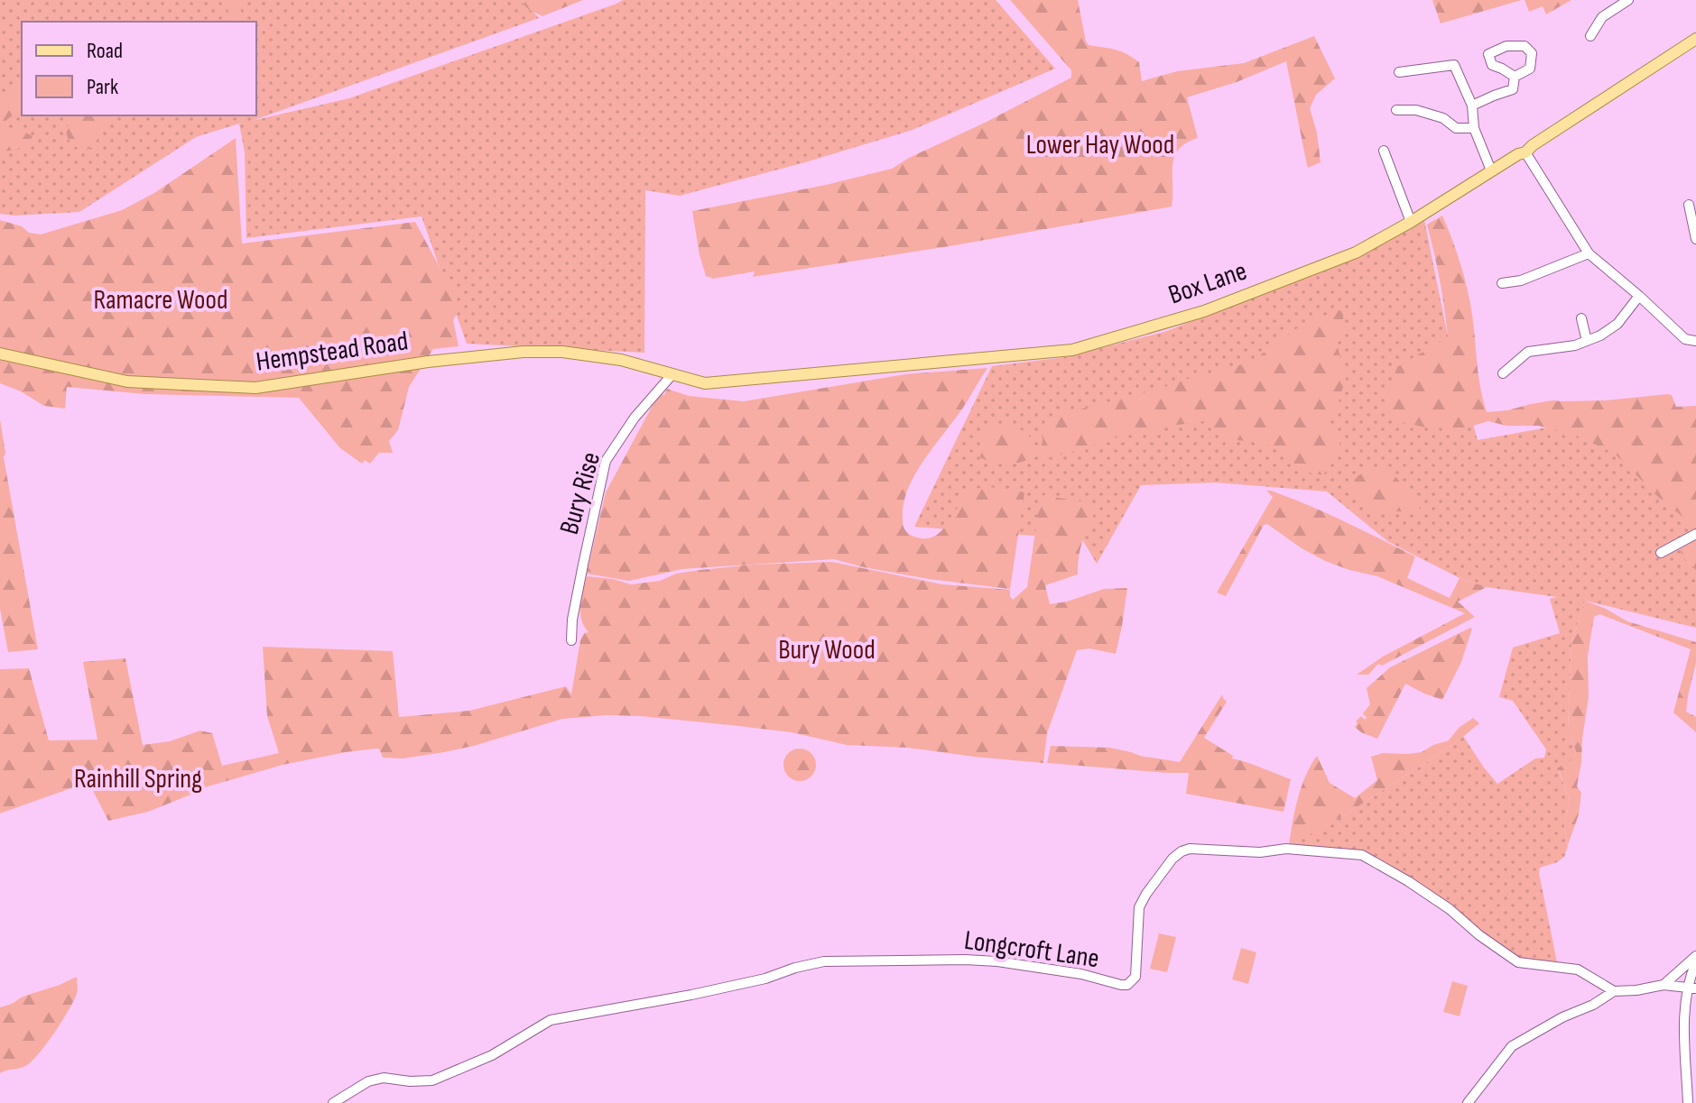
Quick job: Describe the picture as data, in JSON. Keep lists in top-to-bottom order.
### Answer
{
  "streets": {
    "main road": ["Box Lane", "Hempstead Road"],
    "street": ["Bury Rise", "Longcroft Lane"]
  },
  "crossings": [
    ["Box Lane", "Hempstead Road"],
    ["Box Lane", "Bury Rise"],
    ["Hempstead Road", "Bury Rise"]
  ],
  "parks": [
    "Lower Hay Wood",
    "Ramacre Wood",
    "Bury Wood",
    "Rainhill Spring"
  ],
  "legend": ["Road", "Park"]
}
